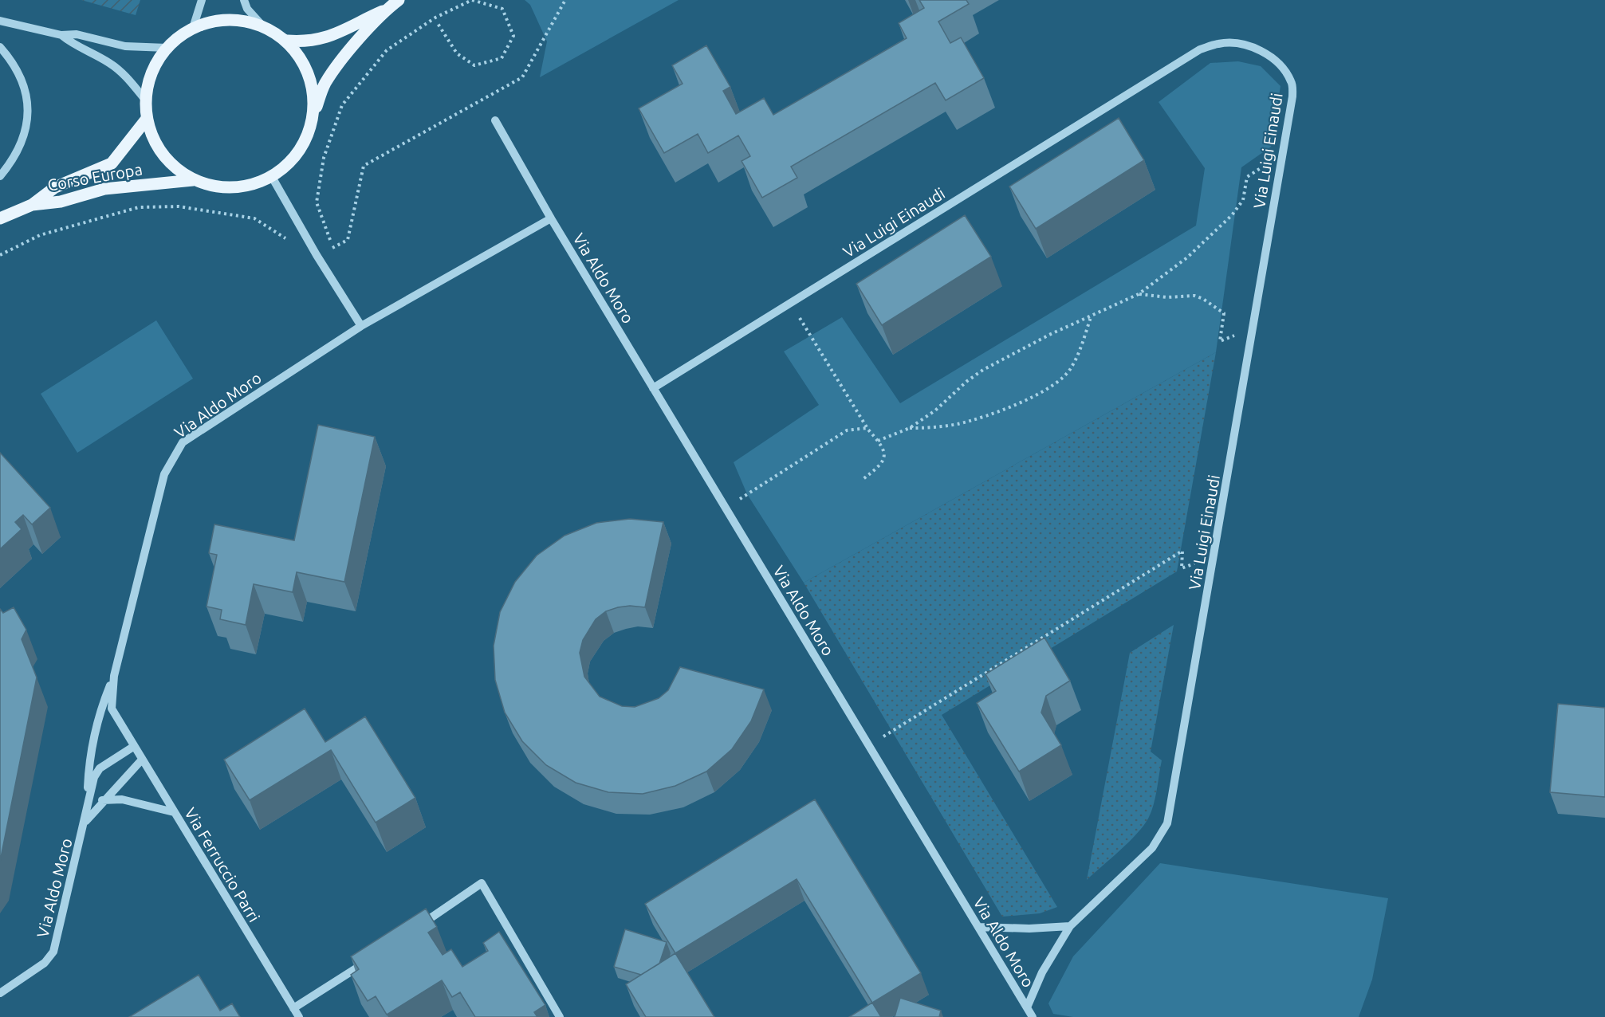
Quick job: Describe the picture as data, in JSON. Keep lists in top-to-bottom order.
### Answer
{
  "streets": {
    "main road": ["Corso Europa"],
    "street": ["Via Luigi Einaudi", "Via Aldo Moro", "Via Ferruccio Parri"]
  },
  "crossings": [
    ["Via Luigi Einaudi", "Via Aldo Moro"],
    ["Via Aldo Moro", "Via Ferruccio Parri"]
  ]
}
